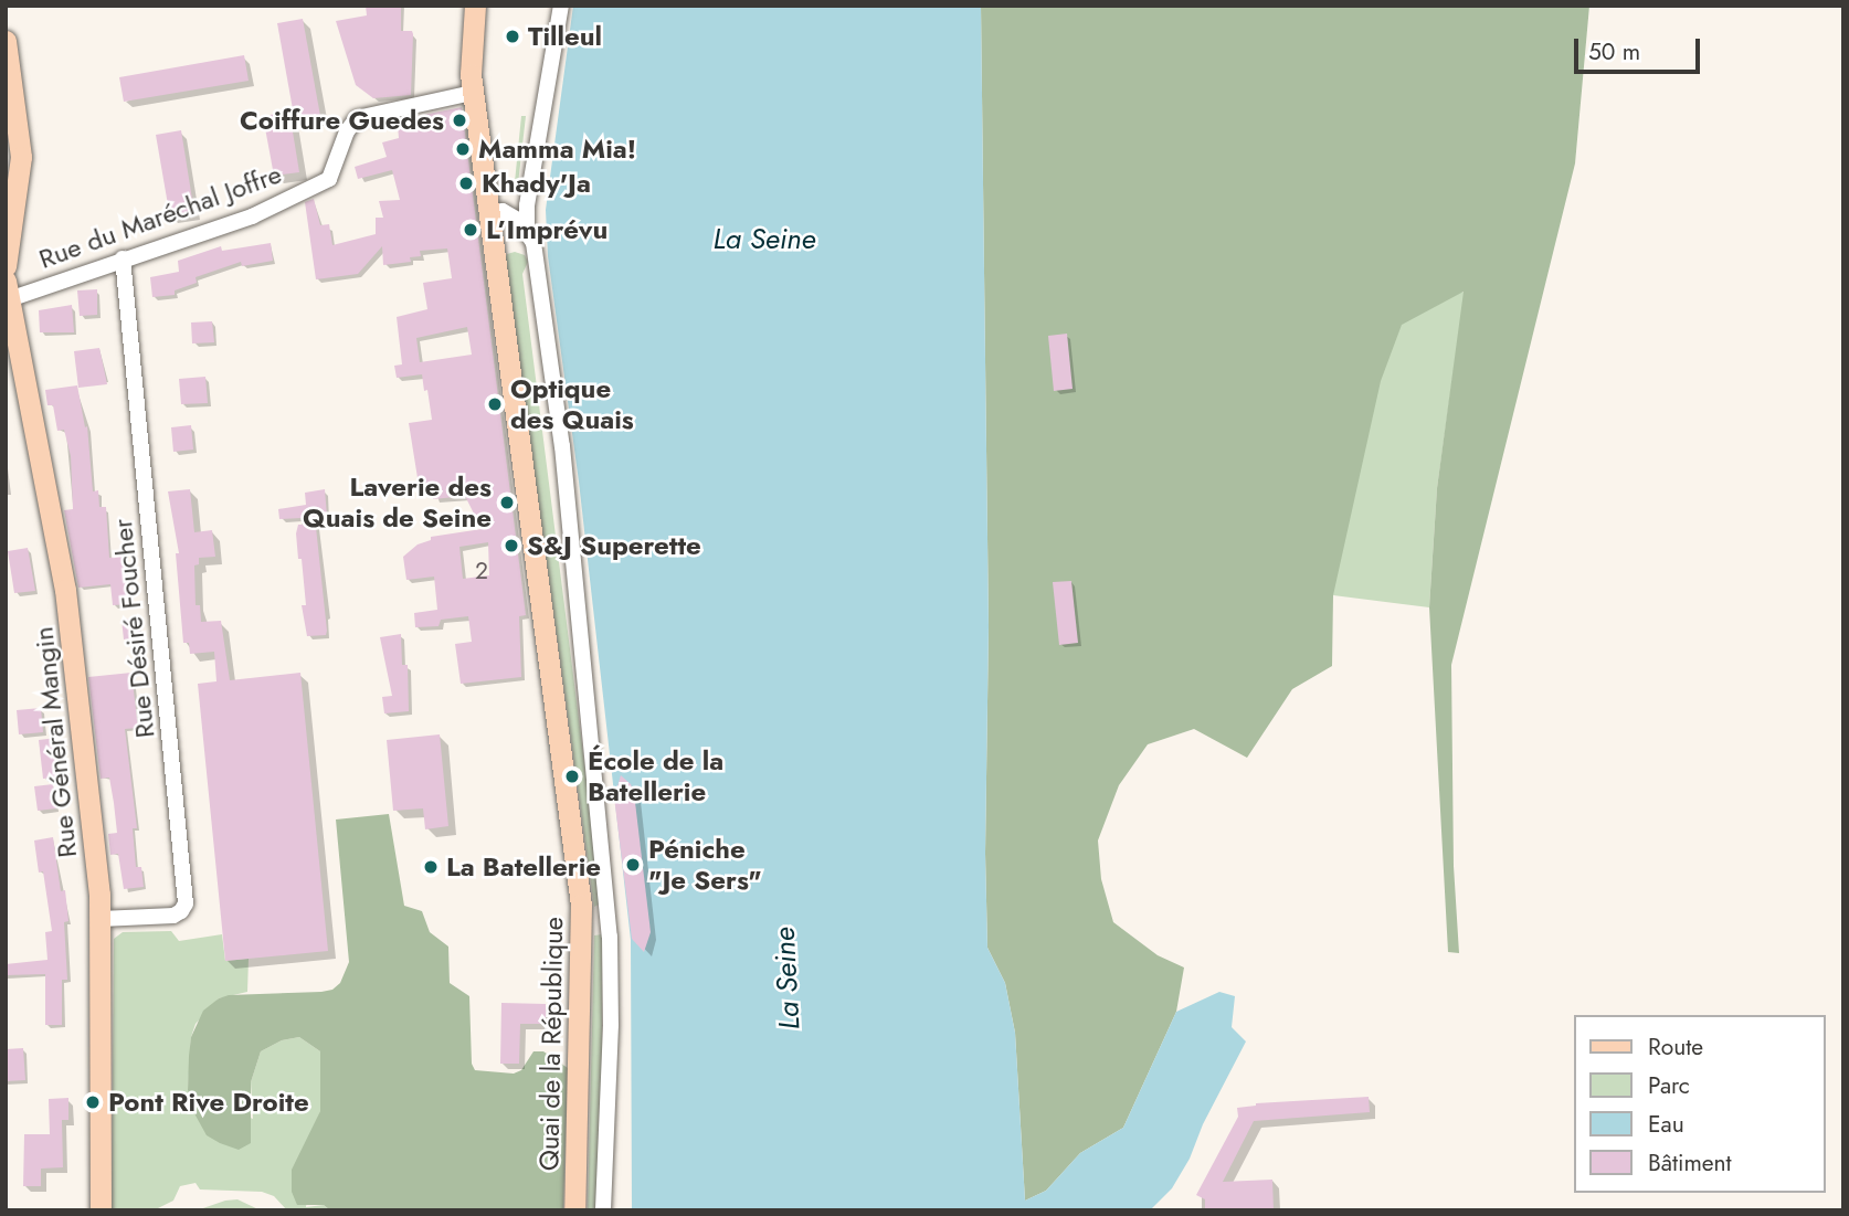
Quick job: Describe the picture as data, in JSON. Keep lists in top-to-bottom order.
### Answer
{
  "streets": {
    "main road": ["Rue Général Mangin", "Quai de la République"],
    "street": ["Rue du Maréchal Joffre", "Rue Désiré Foucher"]
  },
  "crossings": [
    ["Rue du Maréchal Joffre", "Rue Désiré Foucher"],
    ["Rue du Maréchal Joffre", "Rue Général Mangin"],
    ["Rue du Maréchal Joffre", "Quai de la République"],
    ["Rue Désiré Foucher", "Rue Général Mangin"]
  ],
  "water": ["La Seine"],
  "places": [
    "Tilleul",
    "Coiffure Guedes",
    "Mamma Mia!",
    "Khady'Ja",
    "L’Imprévu",
    "Optique des Quais",
    "Laverie des Quais de Seine",
    "S&J Superette",
    "École de la Batellerie",
    "Péniche \"Je Sers\"",
    "La Batellerie",
    "Pont Rive Droite"
  ],
  "house_numbers": ["2"],
  "legend": [
    "Route",
    "Parc",
    "Eau",
    "Bâtiment"
  ],
  "scale_bar": "50 m"
}
